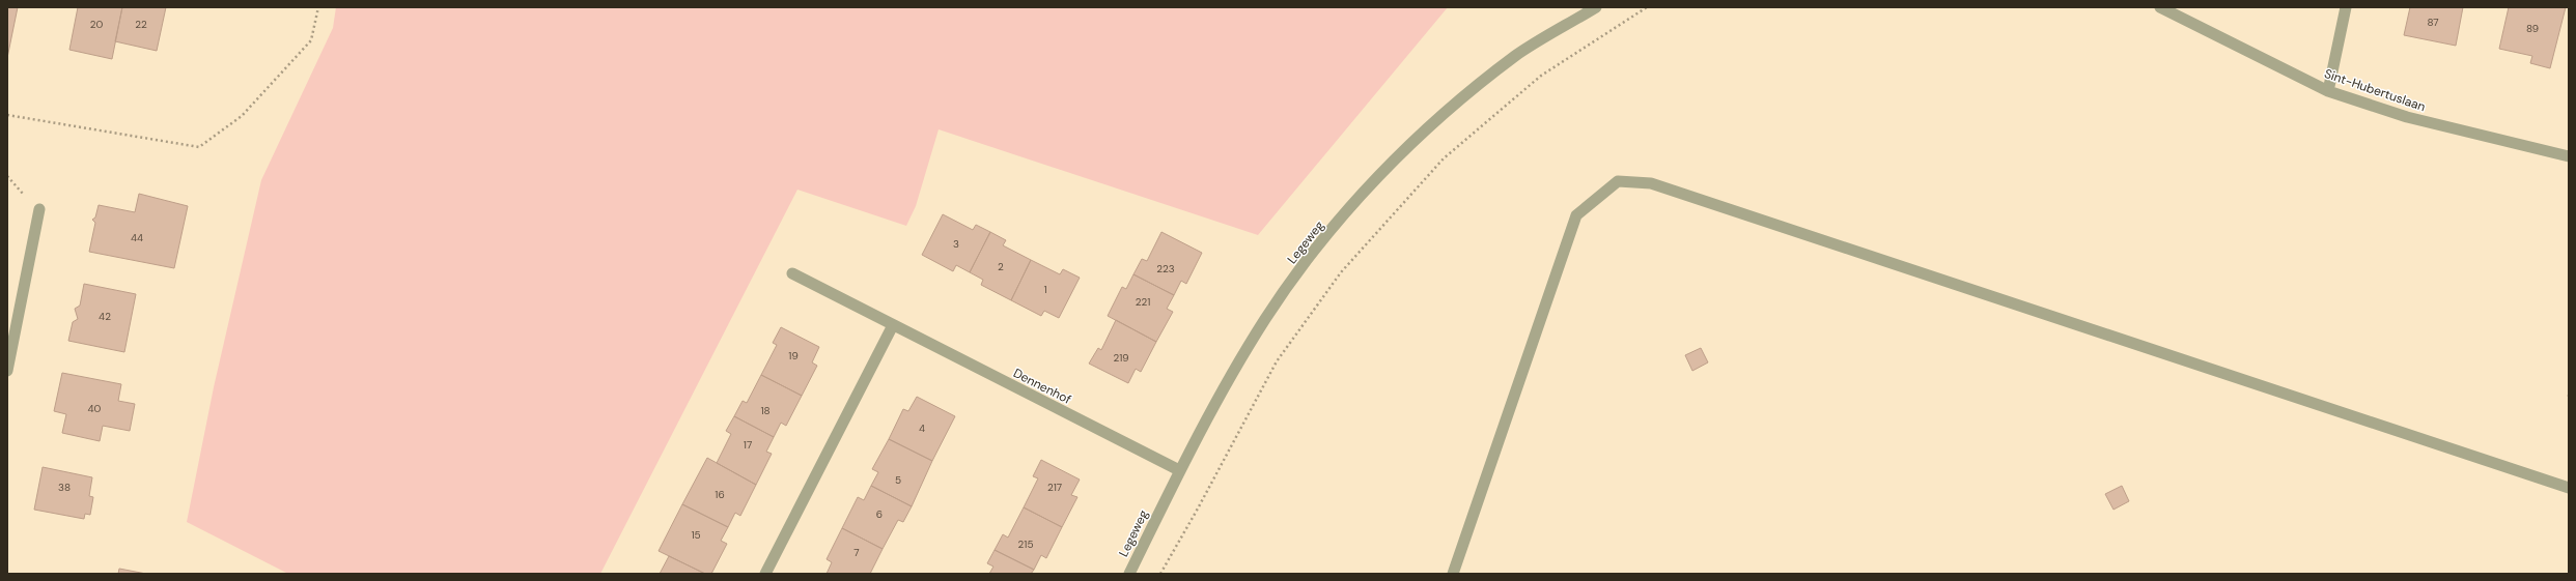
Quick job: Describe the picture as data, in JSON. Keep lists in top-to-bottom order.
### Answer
{
  "streets": {
    "street": ["Sint-Hubertuslaan", "Legeweg", "Dennenhof"]
  },
  "crossings": [
    ["Legeweg", "Dennenhof"]
  ],
  "house_numbers": [
    "87",
    "20",
    "22",
    "89",
    "44",
    "3",
    "2",
    "223",
    "1",
    "221",
    "42",
    "19",
    "219",
    "40",
    "18",
    "4",
    "17",
    "5",
    "38",
    "217",
    "16",
    "6",
    "15",
    "215",
    "7"
  ]
}
